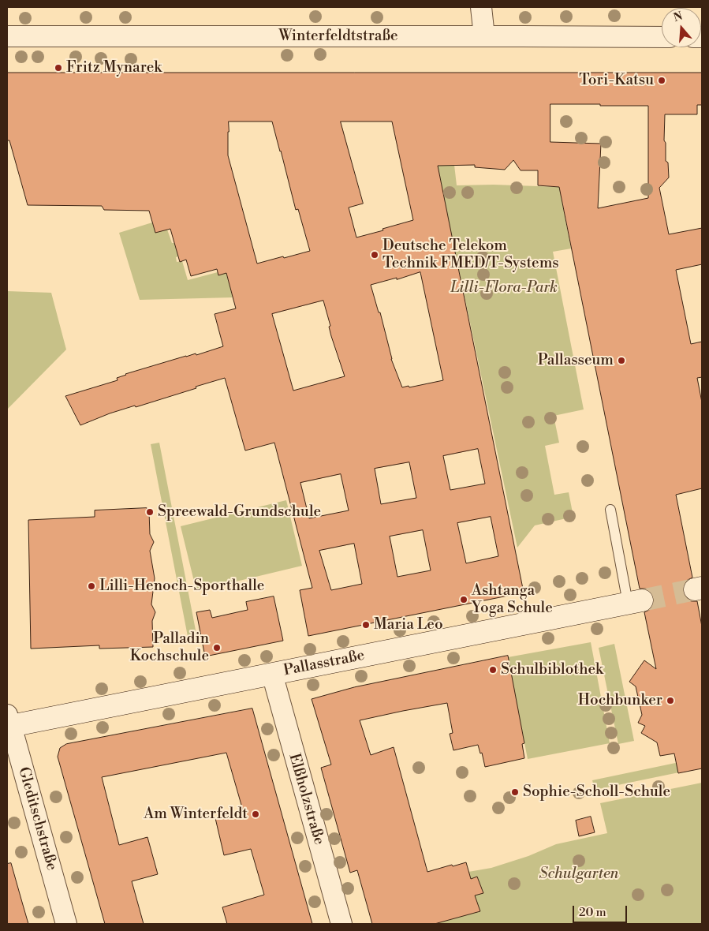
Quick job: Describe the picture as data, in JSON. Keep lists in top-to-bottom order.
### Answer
{
  "streets": {
    "main road": ["Pallasstraße"],
    "street": ["Winterfeldtstraße", "Elßholzstraße", "Gleditschstraße"]
  },
  "crossings": [
    ["Pallasstraße", "Elßholzstraße"],
    ["Pallasstraße", "Gleditschstraße"]
  ],
  "parks": ["Lilli-Flora-Park", "Schulgarten"],
  "places": [
    "Fritz Mynarek",
    "Tori-Katsu",
    "Deutsche Telekom Technik FMED/T-Systems",
    "Pallasseum",
    "Spreewald-Grundschule",
    "Lilli-Henoch-Sporthalle",
    "Ashtanga Yoga Schule",
    "Maria Leo",
    "Palladin Kochschule",
    "Schulbiblothek",
    "Hochbunker",
    "Sophie-Scholl-Schule",
    "Am Winterfeldt"
  ],
  "scale_bar": "20 m",
  "north": "top"
}
